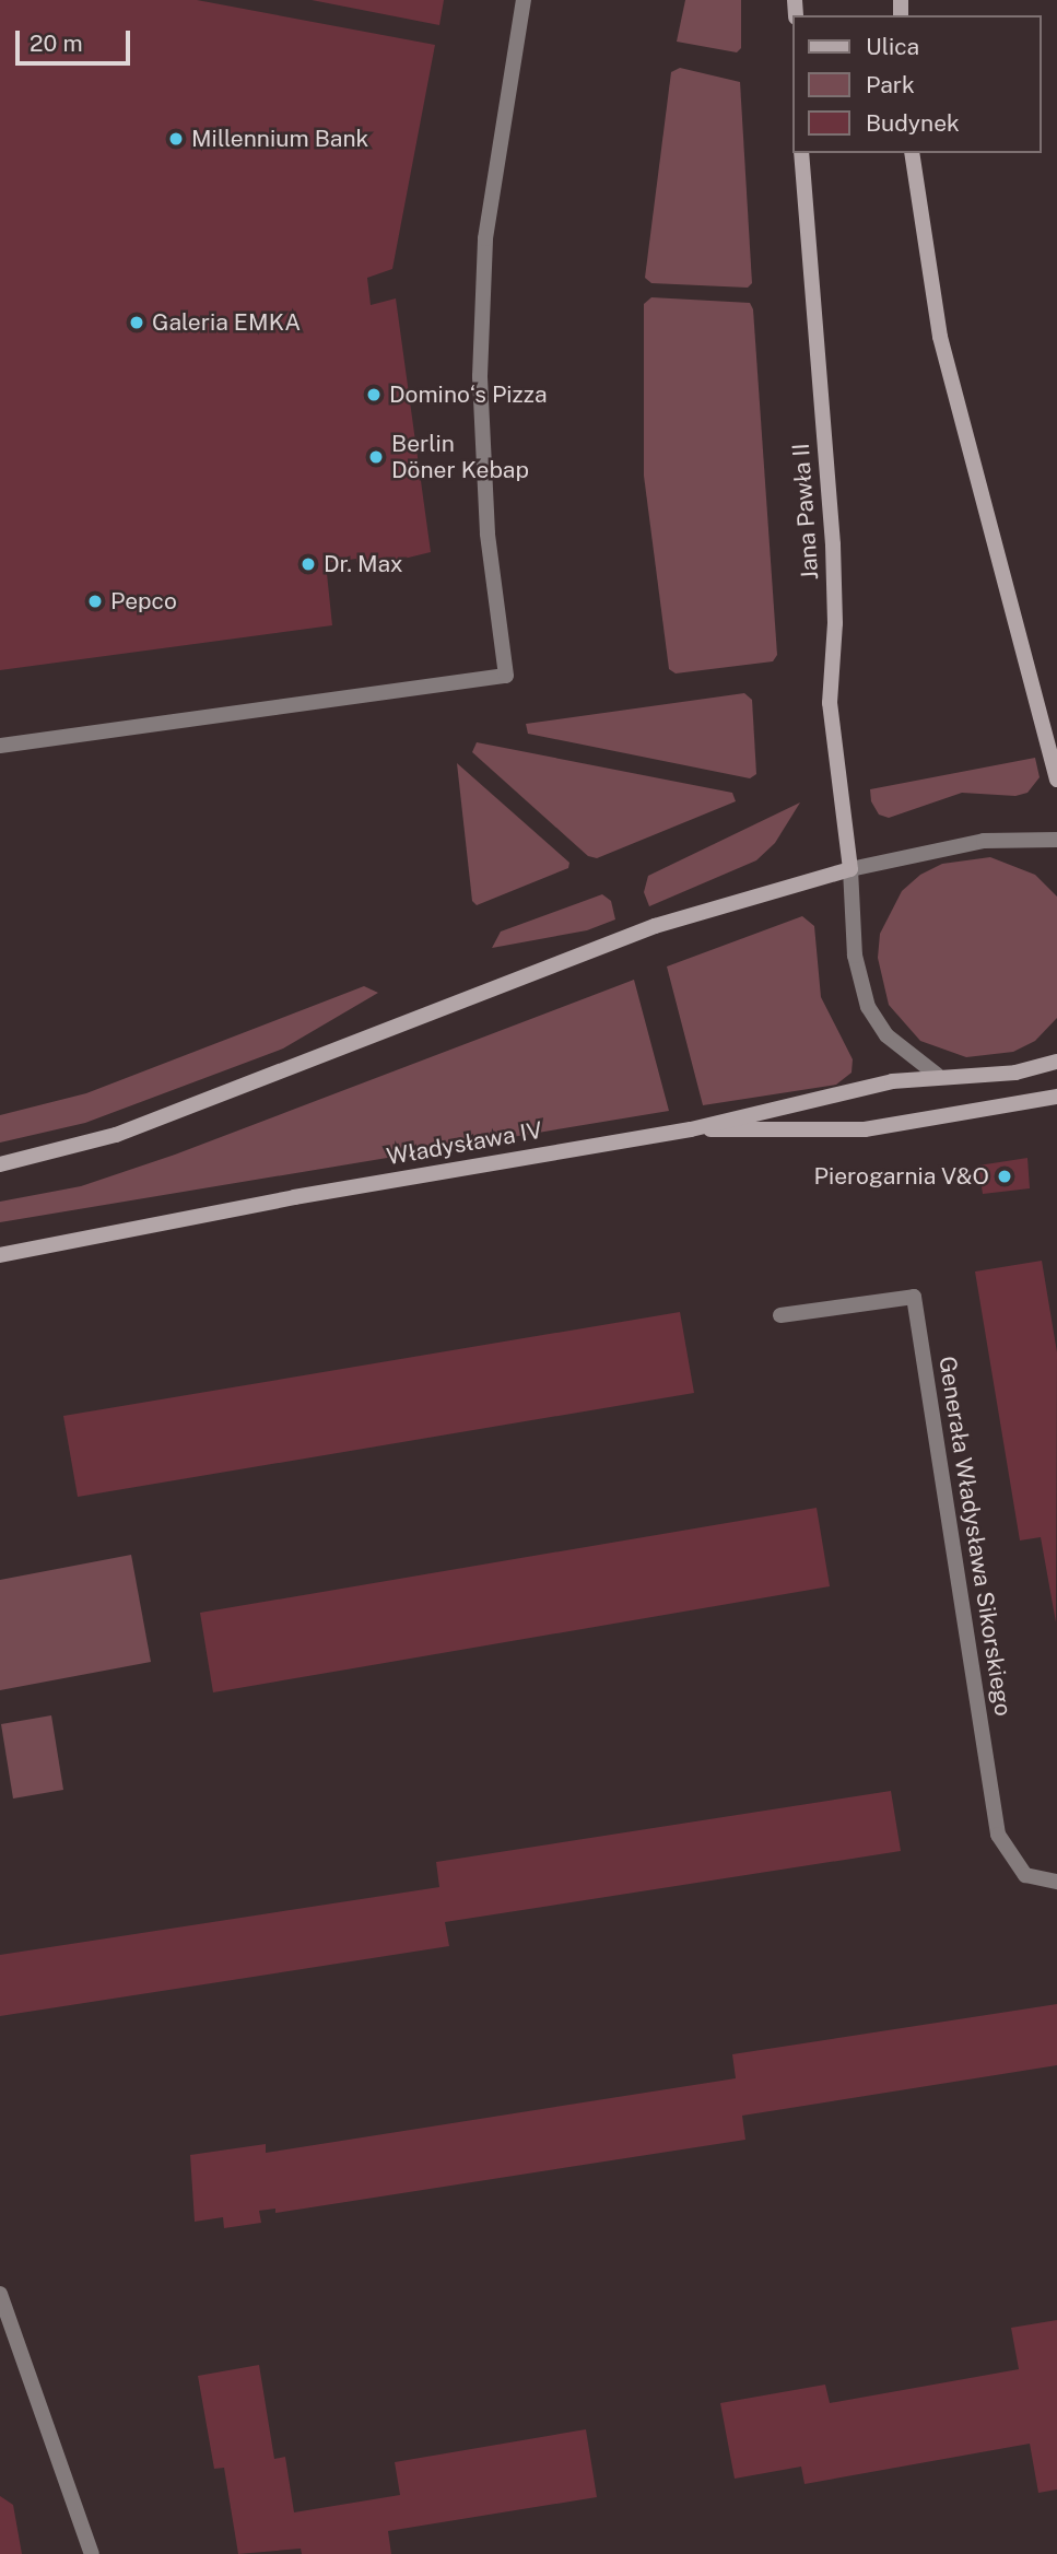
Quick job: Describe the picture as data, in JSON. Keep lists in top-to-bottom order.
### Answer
{
  "streets": {
    "main road": ["Jana Pawła II", "Władysława IV"],
    "street": ["Generała Władysława Sikorskiego"]
  },
  "places": [
    "Millennium Bank",
    "Galeria EMKA",
    "Domino‘s Pizza",
    "Berlin Döner Kebap",
    "Dr. Max",
    "Pepco",
    "Pierogarnia V&O"
  ],
  "legend": ["Ulica", "Park", "Budynek"],
  "scale_bar": "20 m"
}
